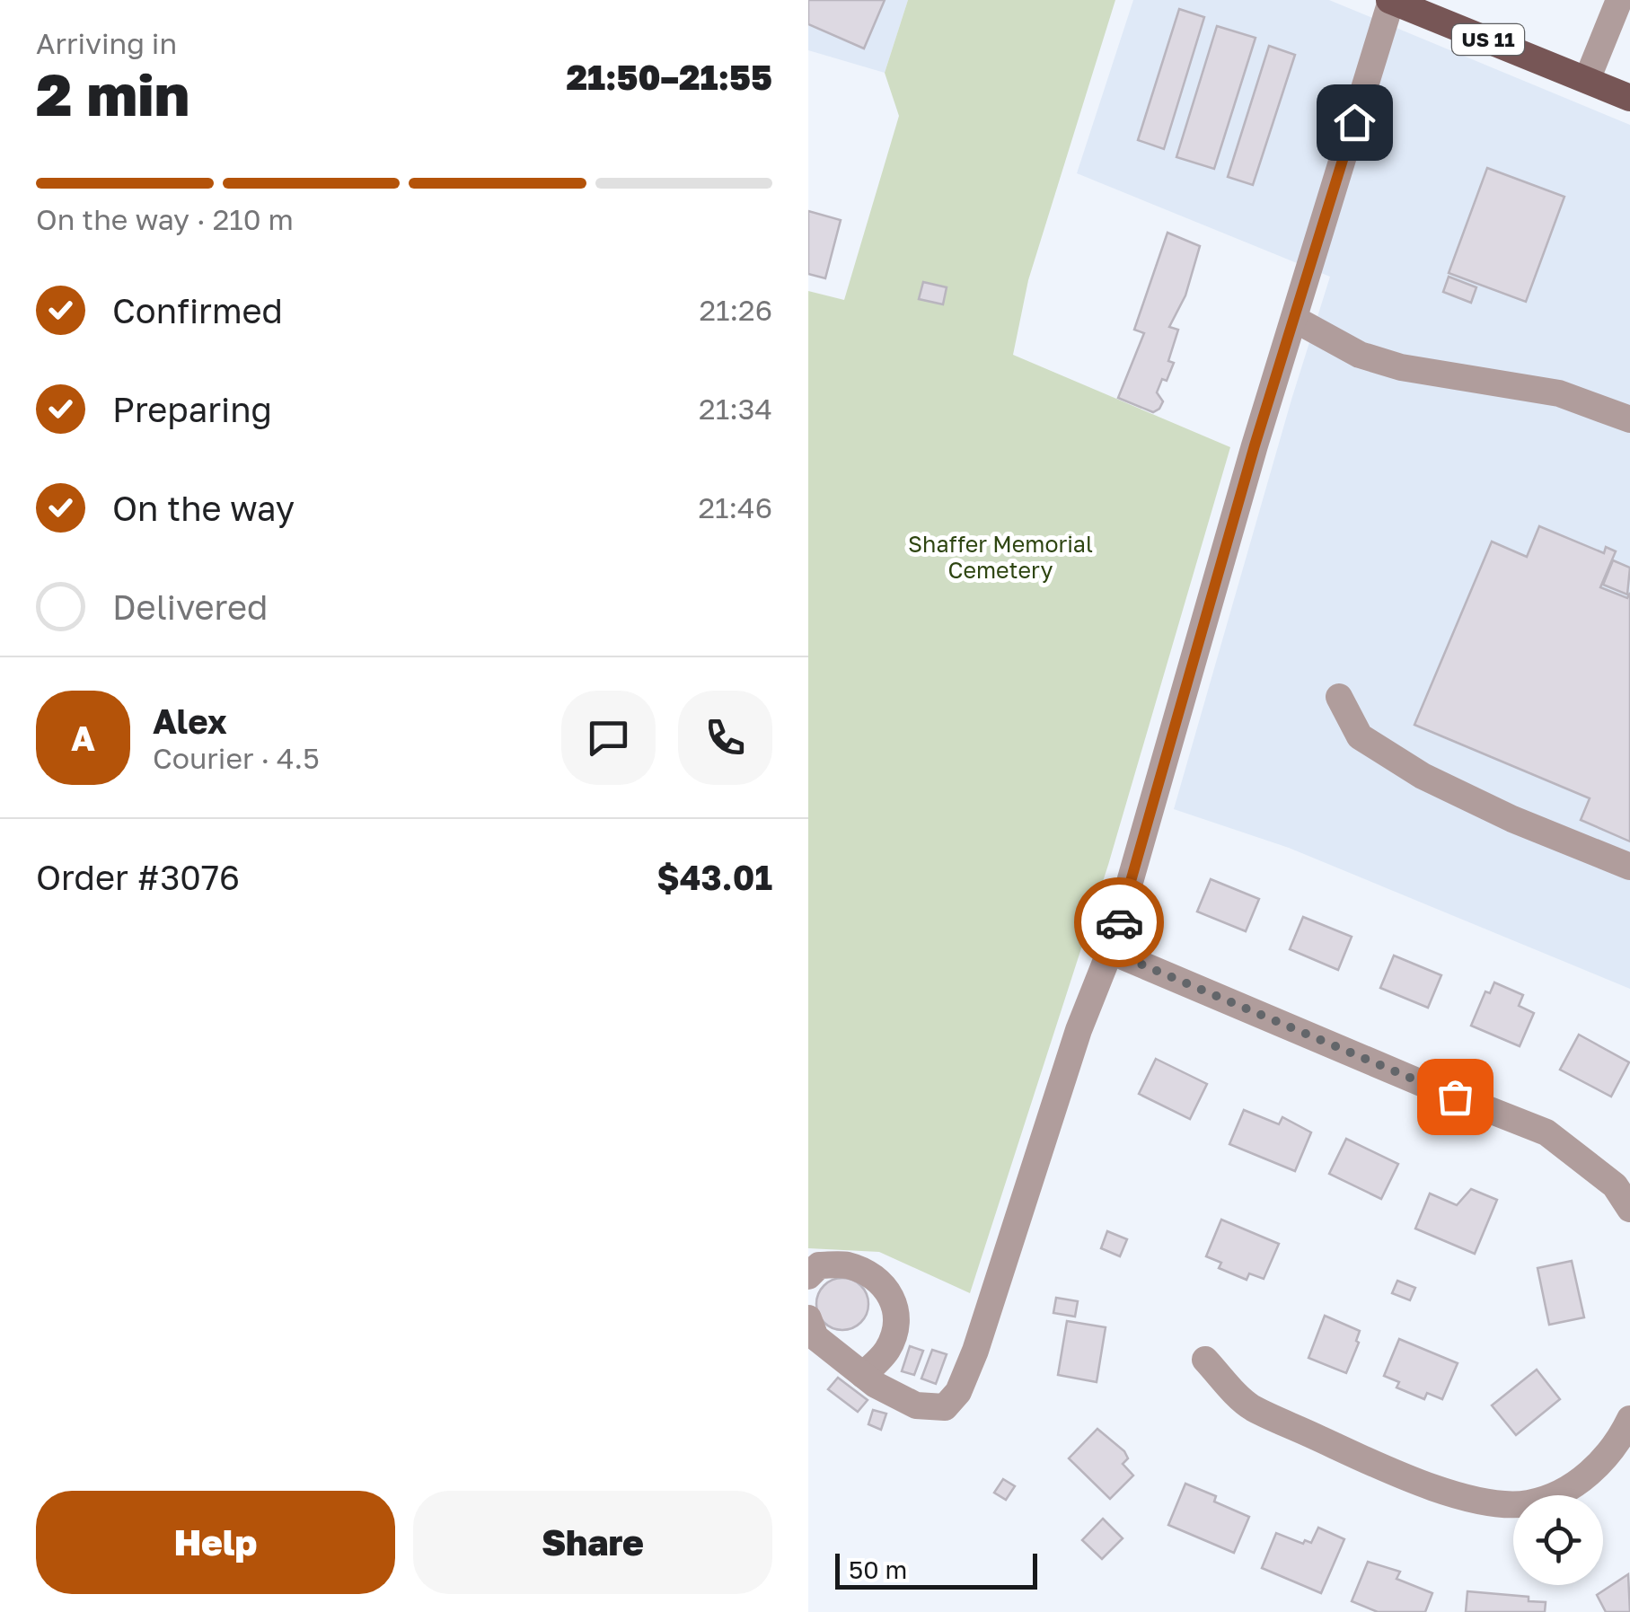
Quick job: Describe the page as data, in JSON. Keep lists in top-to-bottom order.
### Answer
{
  "streets": {
    "main road": ["US 11"]
  },
  "parks": ["Shaffer Memorial Cemetery"],
  "scale_bar": "50 m",
  "page": {
    "heading": ["2 min", "Arriving in", "21:50–21:55"],
    "panel": [
      "Alex",
      "Courier · 4.5",
      "Order #3076",
      "$43.01"
    ],
    "bar": "On the way · 210 m",
    "list": [
      ["Confirmed", "21:26"],
      ["Preparing", "21:34"],
      ["On the way", "21:46"],
      "Delivered"
    ],
    "round": "A",
    "buttons": ["Help", "Share"],
    "scale": "50 m"
  }
}
